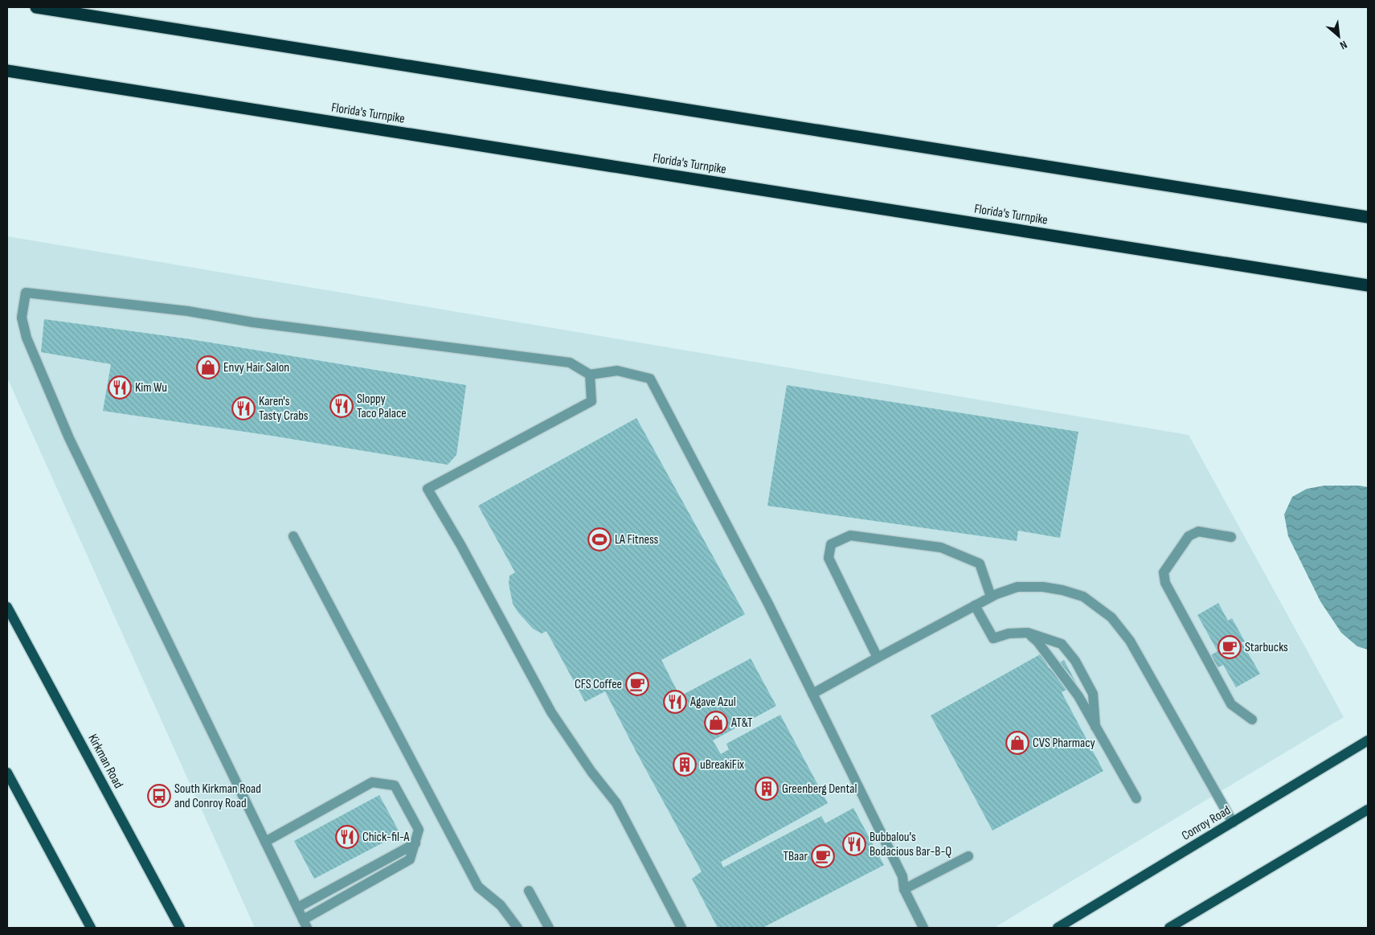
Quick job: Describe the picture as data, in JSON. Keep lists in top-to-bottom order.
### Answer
{
  "streets": {
    "highway": ["Florida's Turnpike"],
    "main road": ["Kirkman Road", "Conroy Road"]
  },
  "places": {
    "shop": ["Envy Hair Salon", "AT&T", "CVS Pharmacy"],
    "restaurant": [
      "Kim Wu",
      "Sloppy Taco Palace",
      "Karen's Tasty Crabs",
      "Agave Azul",
      "Chick-fil-A",
      "Bubbalou's Bodacious Bar-B-Q"
    ],
    "sports": ["LA Fitness"],
    "cafe": ["Starbucks", "CFS Coffee", "TBaar"],
    "building": ["uBreakiFix", "Greenberg Dental"],
    "bus stop": ["South Kirkman Road and Conroy Road"]
  },
  "north": "bottom right"
}
